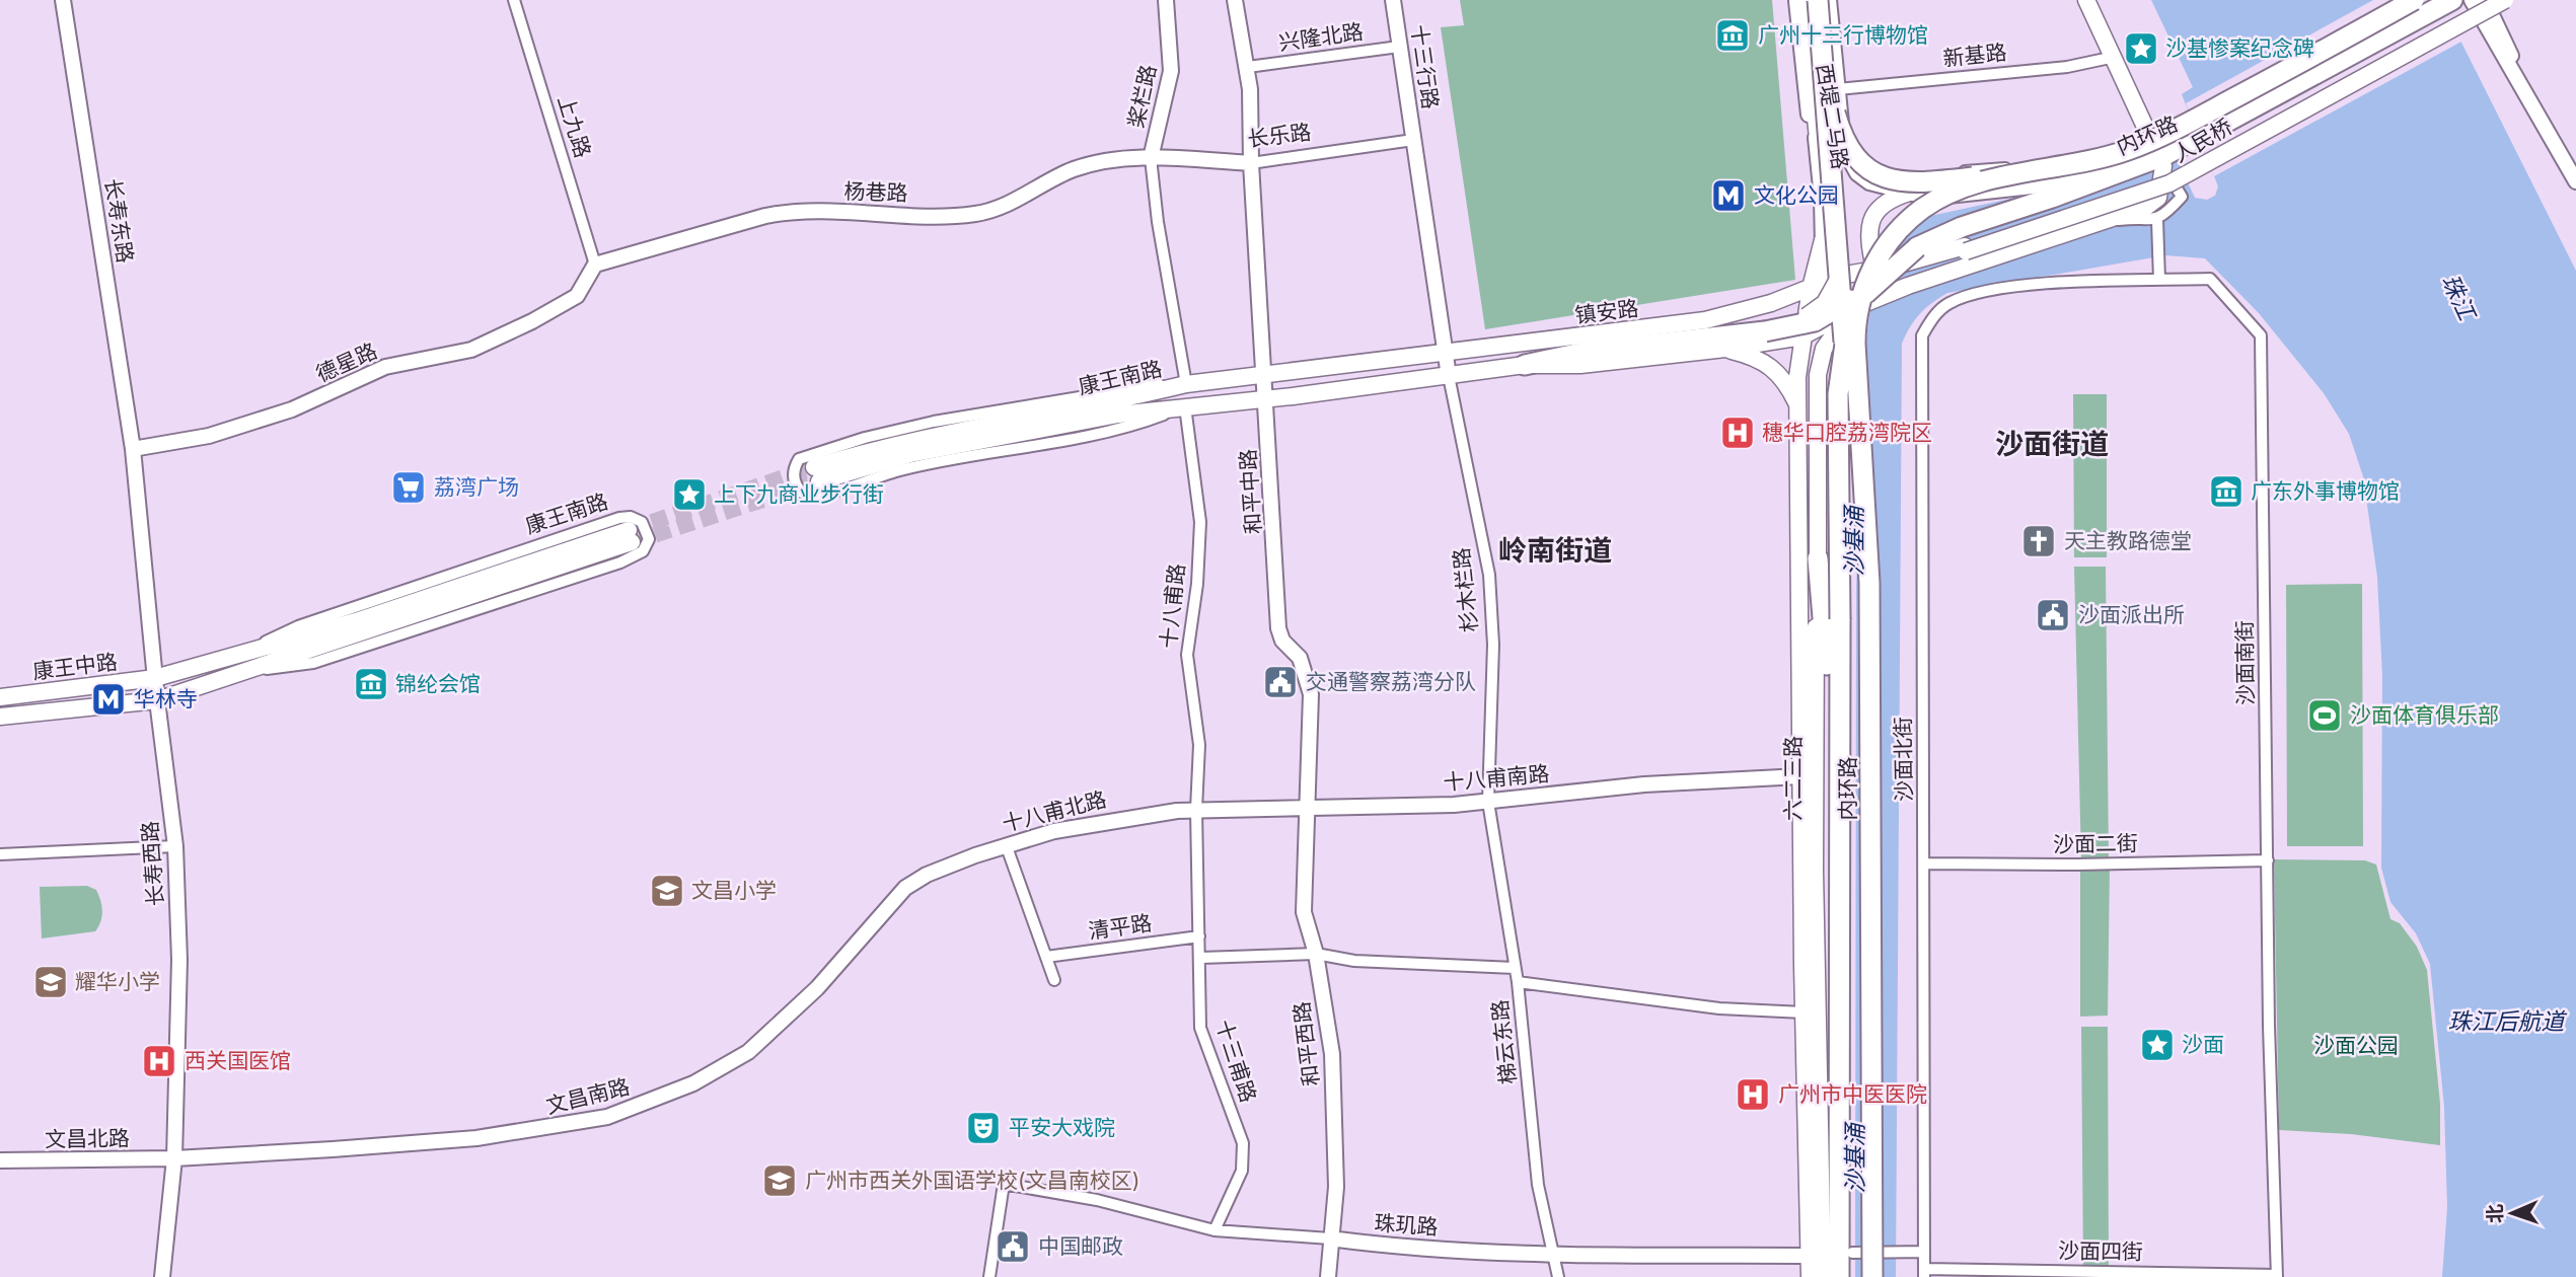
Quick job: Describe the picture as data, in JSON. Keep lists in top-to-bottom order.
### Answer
{
  "streets": {
    "highway": ["内环路"],
    "main road": [
      "人民桥",
      "镇安路",
      "康王南路",
      "康王中路",
      "六二三路"
    ],
    "street": [
      "兴隆北路",
      "新基路",
      "十三行路",
      "桨栏路",
      "西堤二马路",
      "上九路",
      "长乐路",
      "杨巷路",
      "长寿东路",
      "德星路",
      "和平中路",
      "杉木栏路",
      "十八甫路",
      "沙面南街",
      "沙面北街",
      "十八甫南路",
      "十八甫北路",
      "沙面二街",
      "长寿西路",
      "清平路",
      "梯云东路",
      "和平西路",
      "十三甫路",
      "文昌南路",
      "文昌北路",
      "珠玑路",
      "沙面四街"
    ]
  },
  "crossings": [
    ["兴隆北路", "十三行路"],
    ["兴隆北路", "和平中路"],
    ["新基路", "西堤二马路"],
    ["十三行路", "长乐路"],
    ["桨栏路", "长乐路"],
    ["桨栏路", "杨巷路"],
    ["西堤二马路", "六二三路"],
    ["上九路", "杨巷路"],
    ["上九路", "德星路"],
    ["长乐路", "杨巷路"],
    ["长乐路", "和平中路"],
    ["人民桥", "镇安路"],
    ["人民桥", "六二三路"],
    ["杨巷路", "德星路"],
    ["长寿东路", "德星路"],
    ["长寿东路", "长寿西路"],
    ["镇安路", "康王南路"],
    ["镇安路", "六二三路"],
    ["德星路", "长寿西路"],
    ["康王南路", "和平中路"],
    ["康王南路", "杉木栏路"],
    ["康王南路", "十八甫路"],
    ["康王南路", "康王中路"],
    ["康王南路", "长寿西路"],
    ["和平中路", "十八甫南路"],
    ["和平中路", "和平西路"],
    ["杉木栏路", "十八甫南路"],
    ["杉木栏路", "梯云东路"],
    ["十八甫路", "十八甫南路"],
    ["十八甫路", "十八甫北路"],
    ["十八甫路", "十三甫路"],
    ["沙面南街", "沙面北街"],
    ["沙面南街", "沙面二街"],
    ["沙面南街", "沙面四街"],
    ["康王中路", "长寿西路"],
    ["沙面北街", "沙面二街"],
    ["沙面北街", "沙面四街"],
    ["十八甫南路", "六二三路"],
    ["十八甫南路", "十八甫北路"],
    ["十八甫南路", "梯云东路"],
    ["十八甫南路", "和平西路"],
    ["十八甫南路", "十三甫路"],
    ["六二三路", "珠玑路"],
    ["十八甫北路", "十三甫路"],
    ["十八甫北路", "文昌南路"],
    ["长寿西路", "文昌南路"],
    ["长寿西路", "文昌北路"],
    ["清平路", "十三甫路"],
    ["梯云东路", "珠玑路"],
    ["和平西路", "珠玑路"],
    ["十三甫路", "珠玑路"],
    ["文昌南路", "文昌北路"]
  ],
  "districts": ["沙面街道", "岭南街道"],
  "water": ["珠江", "沙基涌", "珠江后航道"],
  "parks": ["沙面公园"],
  "places": {
    "museum": ["广州十三行博物馆", "广东外事博物馆", "锦纶会馆"],
    "place": ["沙基惨案纪念碑", "上下九商业步行街", "沙面"],
    "metro station": ["文化公园", "华林寺"],
    "hospital": ["穗华口腔荔湾院区", "西关国医馆", "广州市中医医院"],
    "supermarket": ["荔湾广场"],
    "church": ["天主教路德堂"],
    "public building": ["沙面派出所", "交通警察荔湾分队", "中国邮政"],
    "sports": ["沙面体育俱乐部"],
    "school or university": ["文昌小学", "耀华小学", "广州市西关外国语学校(文昌南校区)"],
    "theatre": ["平安大戏院"]
  },
  "north": "left"
}
